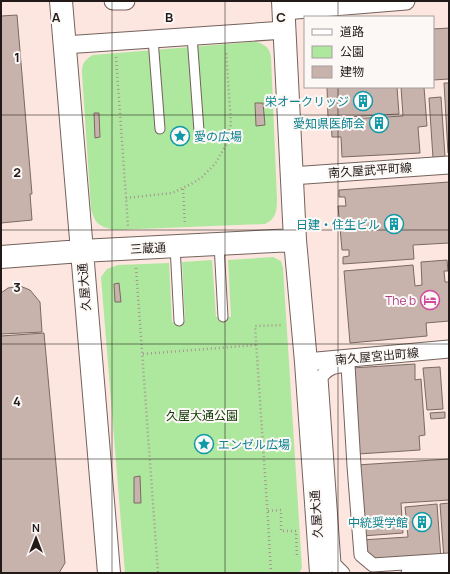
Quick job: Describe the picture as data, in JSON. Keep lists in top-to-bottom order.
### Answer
{
  "streets": {
    "street": [
      "南久屋武平町線",
      "三蔵通",
      "久屋大通",
      "南久屋宮出町線"
    ]
  },
  "crossings": [
    ["南久屋武平町線", "久屋大通"],
    ["三蔵通", "久屋大通"],
    ["久屋大通", "南久屋宮出町線"]
  ],
  "parks": ["久屋大通公園"],
  "places": {
    "building": [
      "栄オークリッジ",
      "愛知県医師会",
      "日建・住生ビル",
      "中統奨学館"
    ],
    "place": ["愛の広場", "エンゼル広場"],
    "hotel": ["The b"]
  },
  "legend": ["道路", "公園", "建物"],
  "north": "top",
  "grid": {
    "columns": ["A", "B", "C"],
    "rows": [
      "1",
      "2",
      "3",
      "4"
    ]
  }
}
